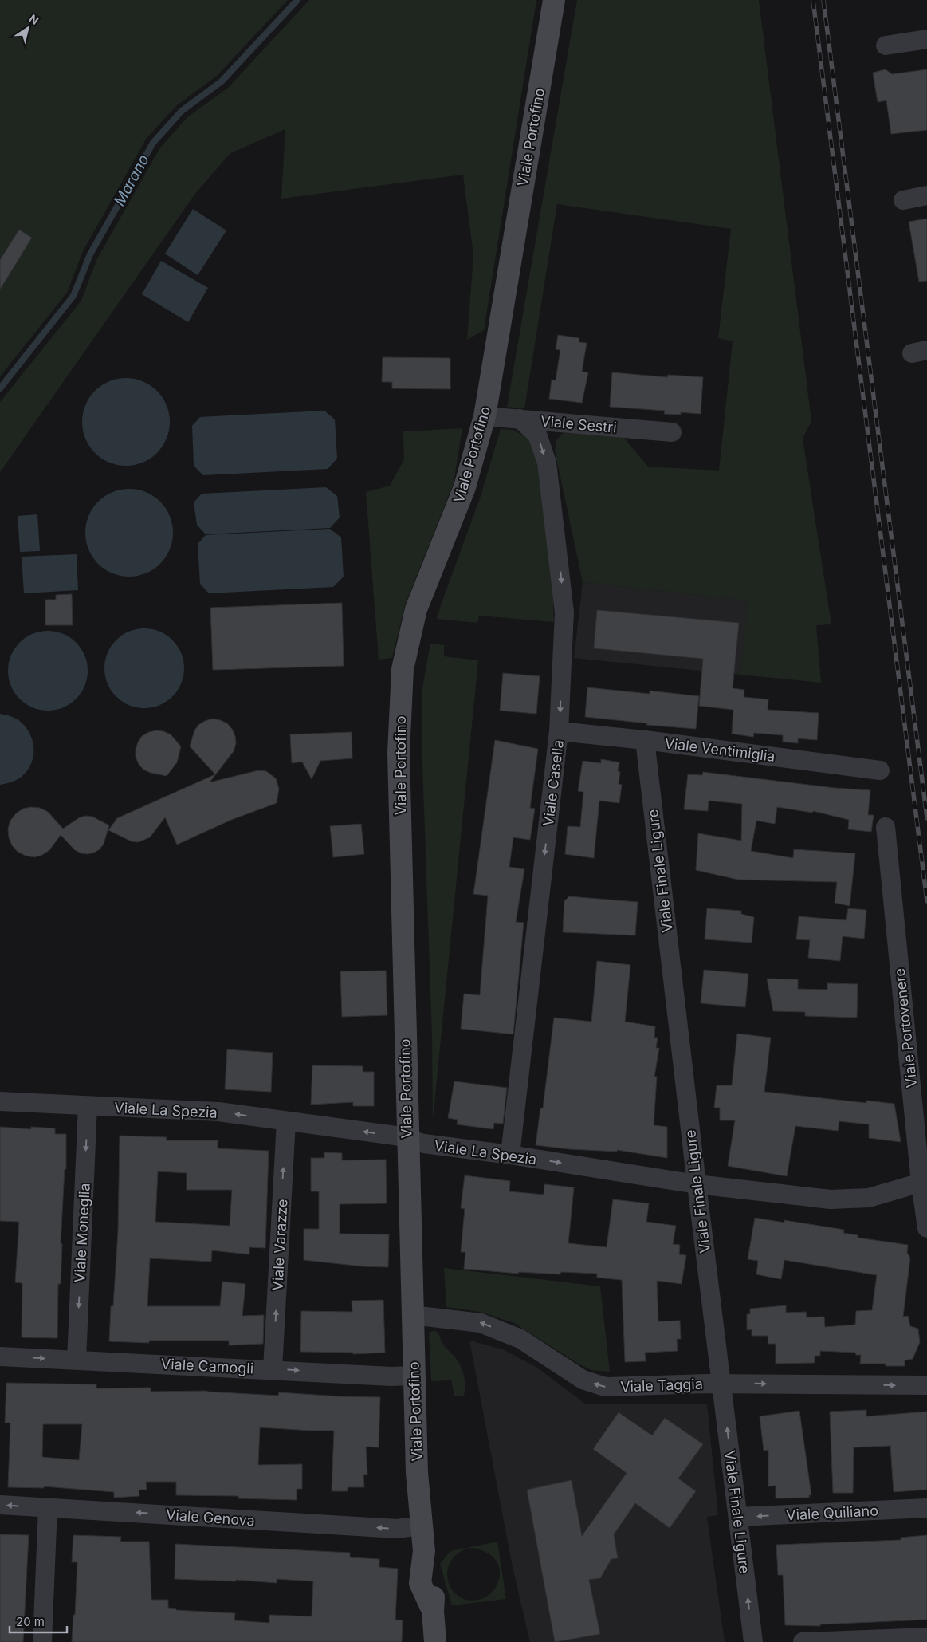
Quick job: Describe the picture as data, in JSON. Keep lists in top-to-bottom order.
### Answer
{
  "streets": {
    "street": [
      "Viale Portofino",
      "Viale Sestri",
      "Viale Ventimiglia",
      "Viale Casella",
      "Viale Finale Ligure",
      "Viale Portovenere",
      "Viale La Spezia",
      "Viale Moneglia",
      "Viale Varazze",
      "Viale Camogli",
      "Viale Taggia",
      "Viale Quiliano",
      "Viale Genova"
    ]
  },
  "crossings": [
    ["Viale Portofino", "Viale Sestri"],
    ["Viale Portofino", "Viale La Spezia"],
    ["Viale Portofino", "Viale Camogli"],
    ["Viale Portofino", "Viale Taggia"],
    ["Viale Portofino", "Viale Genova"],
    ["Viale Sestri", "Viale Casella"],
    ["Viale Ventimiglia", "Viale Casella"],
    ["Viale Ventimiglia", "Viale Finale Ligure"],
    ["Viale Casella", "Viale La Spezia"],
    ["Viale Finale Ligure", "Viale La Spezia"],
    ["Viale Finale Ligure", "Viale Taggia"],
    ["Viale Finale Ligure", "Viale Quiliano"],
    ["Viale Portovenere", "Viale La Spezia"],
    ["Viale La Spezia", "Viale Moneglia"],
    ["Viale La Spezia", "Viale Varazze"],
    ["Viale Moneglia", "Viale Camogli"],
    ["Viale Varazze", "Viale Camogli"]
  ],
  "one_way": [
    "Viale Casella",
    "Viale Moneglia",
    "Viale Varazze",
    "Viale Camogli",
    "Viale Genova"
  ],
  "water": ["Marano"],
  "scale_bar": "20 m",
  "north": "top right"
}
